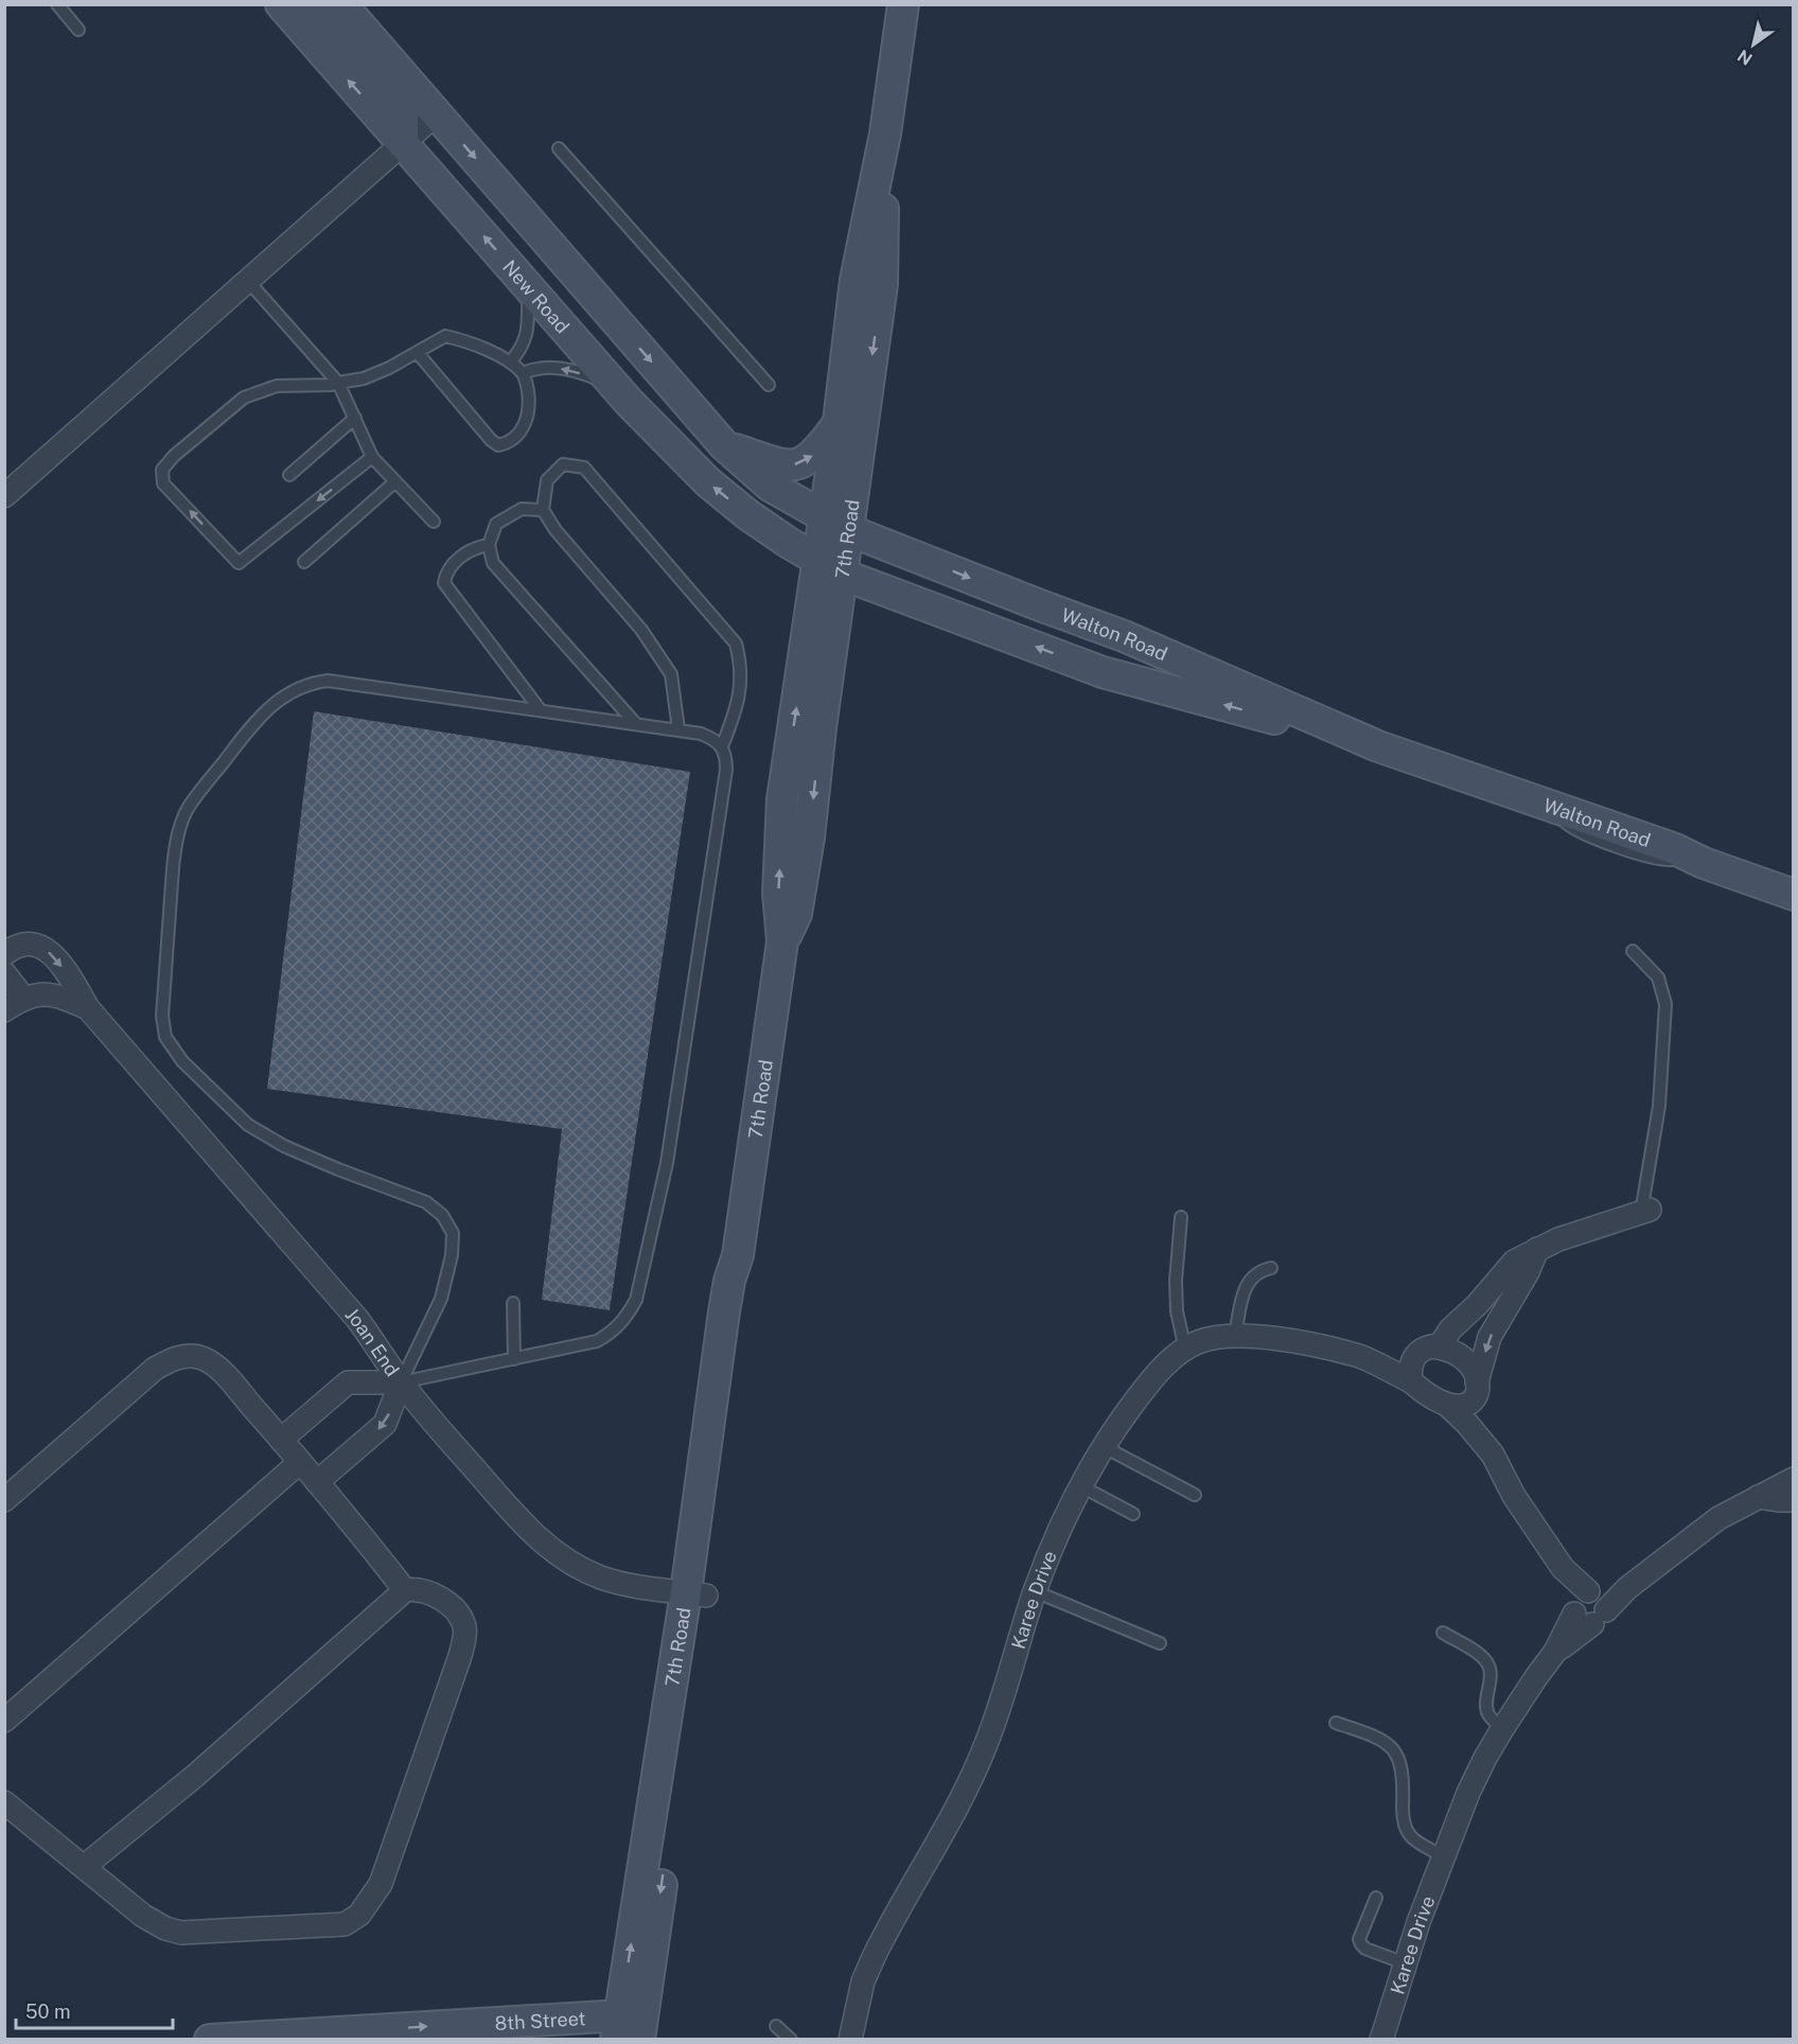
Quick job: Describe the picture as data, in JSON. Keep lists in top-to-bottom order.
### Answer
{
  "streets": {
    "main road": [
      "New Road",
      "7th Road",
      "Walton Road",
      "8th Street"
    ],
    "street": ["Joan End", "Karee Drive"]
  },
  "crossings": [
    ["New Road", "7th Road"],
    ["New Road", "Walton Road"],
    ["7th Road", "Walton Road"],
    ["7th Road", "Joan End"],
    ["7th Road", "8th Street"]
  ],
  "scale_bar": "50 m",
  "north": "bottom left"
}
